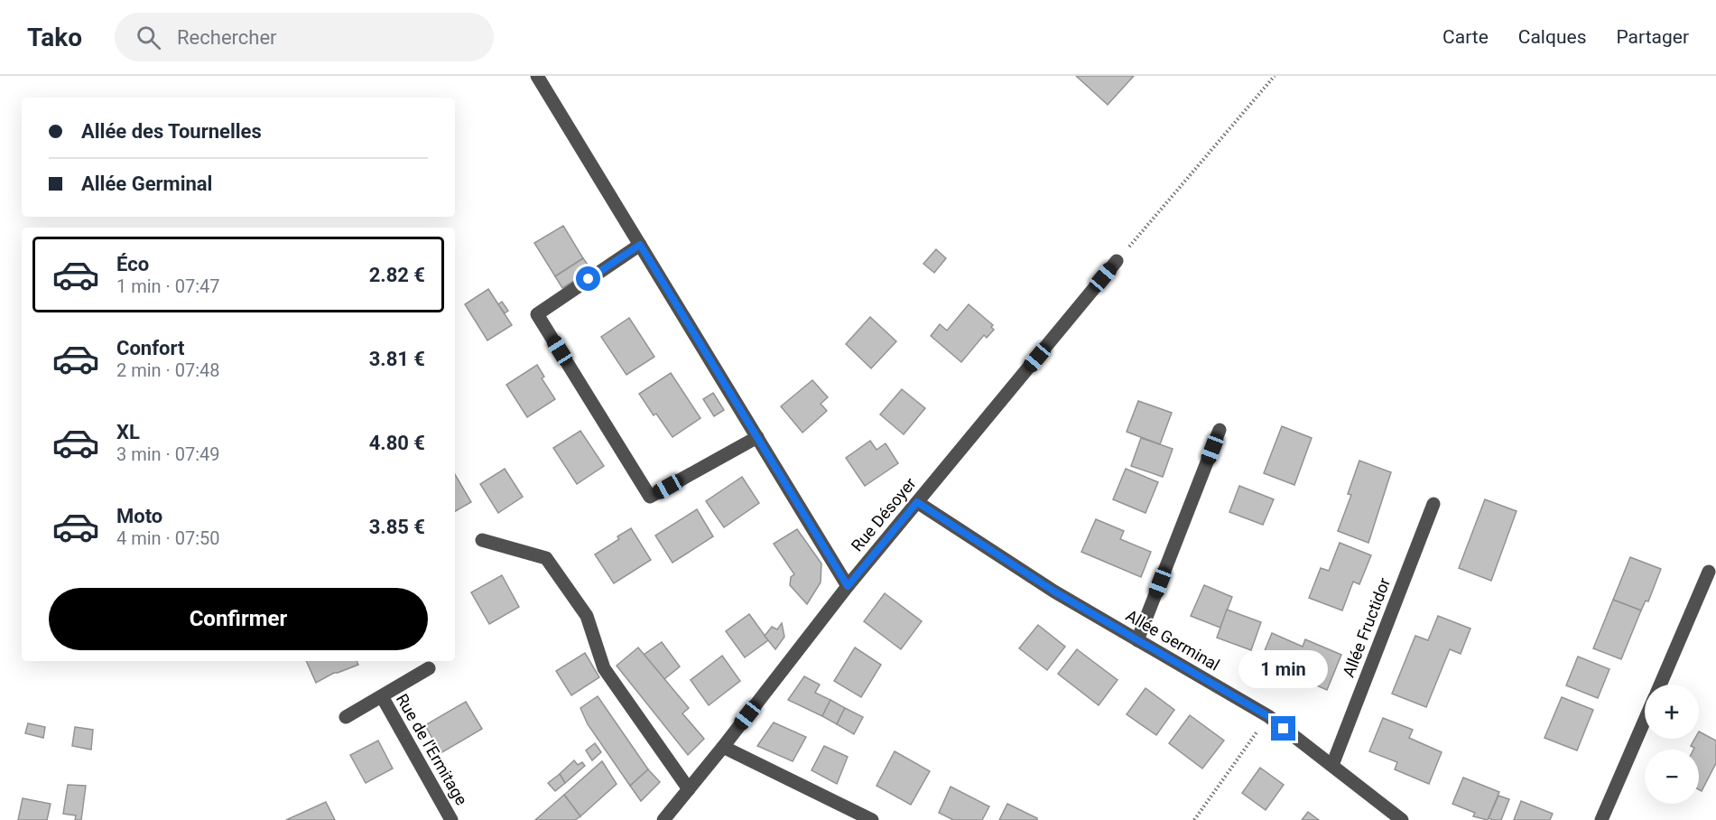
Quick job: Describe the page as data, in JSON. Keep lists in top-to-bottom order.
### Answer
{
  "streets": {
    "street": [
      "Rue Désoyer",
      "Allée Fructidor",
      "Allée Germinal",
      "Rue de l'Ermitage"
    ]
  },
  "crossings": [
    ["Rue Désoyer", "Allée Germinal"],
    ["Allée Fructidor", "Allée Germinal"]
  ],
  "page": {
    "header": "Tako",
    "search": "Rechercher",
    "nav": ["Carte", "Calques", "Partager"],
    "banner": ["Allée des Tournelles", "Allée Germinal"],
    "list": [
      {
        "name": "Éco",
        "note": "1 min · 07:47",
        "value": "2.82 €"
      },
      {
        "name": "Confort",
        "note": "2 min · 07:48",
        "value": "3.81 €"
      },
      {
        "name": "XL",
        "note": "3 min · 07:49",
        "value": "4.80 €"
      },
      {
        "name": "Moto",
        "note": "4 min · 07:50",
        "value": "3.85 €"
      }
    ],
    "buttons": "Confirmer",
    "bubble": "1 min",
    "map_buttons": ["+", "−"]
  }
}
